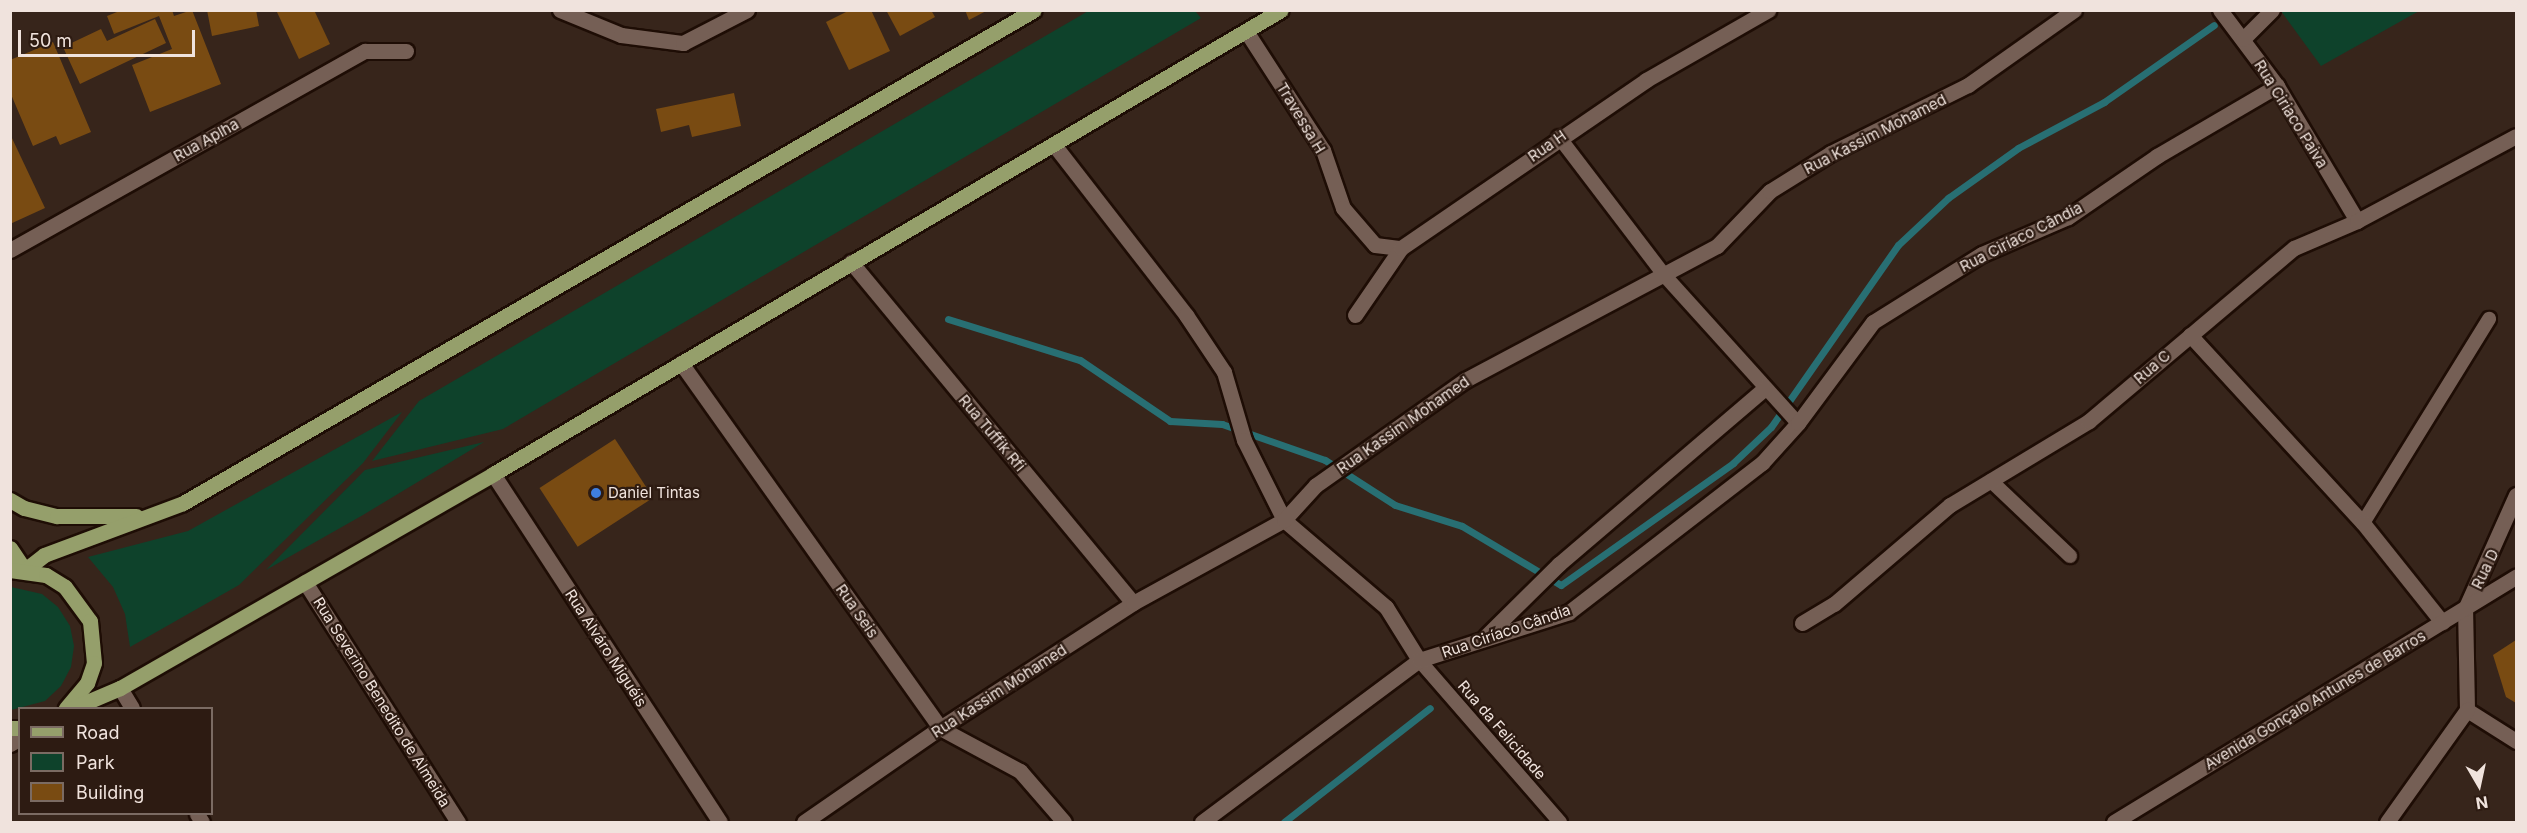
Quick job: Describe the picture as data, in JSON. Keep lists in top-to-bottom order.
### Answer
{
  "streets": {
    "street": [
      "Rua Ciriaco Paiva",
      "Travessa H",
      "Rua Kassim Mohamed",
      "Rua Aplha",
      "Rua H",
      "Rua Ciríaco Cândia",
      "Rua C",
      "Rua Tuffik Rfi",
      "Rua D",
      "Rua Seis",
      "Rua Alváro Miguéis",
      "Avenida Gonçalo Antunes de Barros",
      "Rua Severino Benedito de Almeida"
    ],
    "lane": ["Rua da Felicidade"]
  },
  "crossings": [
    ["Rua Ciriaco Paiva", "Rua Ciríaco Cândia"],
    ["Rua Ciriaco Paiva", "Rua C"],
    ["Travessa H", "Rua H"],
    ["Rua Kassim Mohamed", "Rua Tuffik Rfi"],
    ["Rua Kassim Mohamed", "Rua Seis"],
    ["Rua Ciríaco Cândia", "Rua da Felicidade"],
    ["Rua D", "Avenida Gonçalo Antunes de Barros"]
  ],
  "places": ["Daniel Tintas"],
  "legend": ["Road", "Park", "Building"],
  "scale_bar": "50 m",
  "north": "bottom"
}
